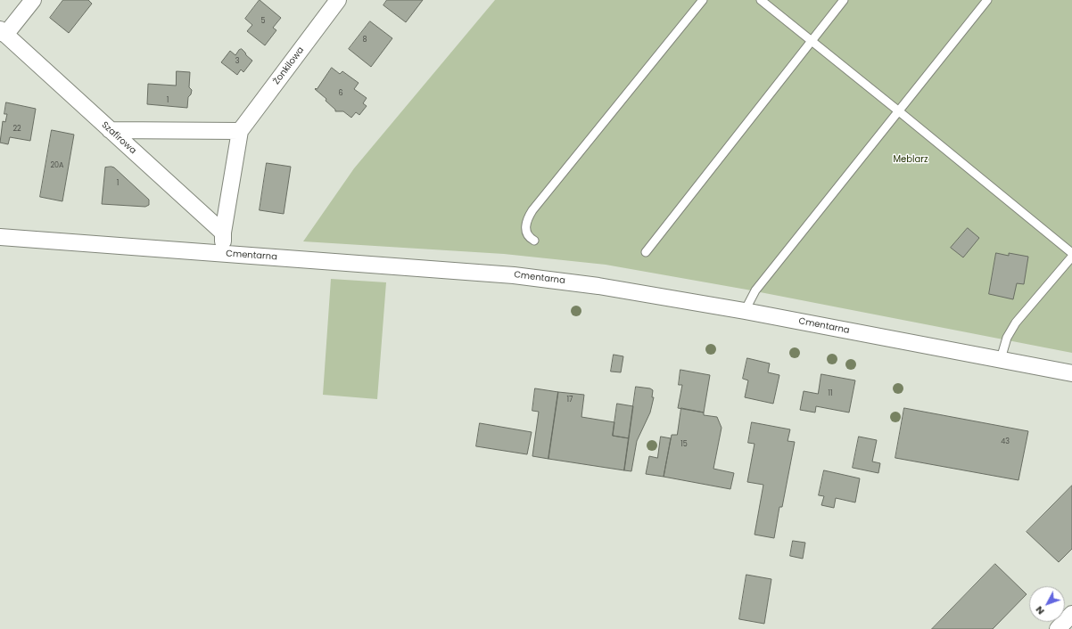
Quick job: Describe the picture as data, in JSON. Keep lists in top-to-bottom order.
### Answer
{
  "streets": {
    "street": ["Żonkilowa", "Szafirowa", "Cmentarna"]
  },
  "crossings": [
    ["Żonkilowa", "Szafirowa"]
  ],
  "parks": ["Meblarz"],
  "house_numbers": [
    "5",
    "8",
    "3",
    "6",
    "1",
    "22",
    "20A",
    "1",
    "11",
    "17",
    "43",
    "15"
  ],
  "north": "bottom left"
}
